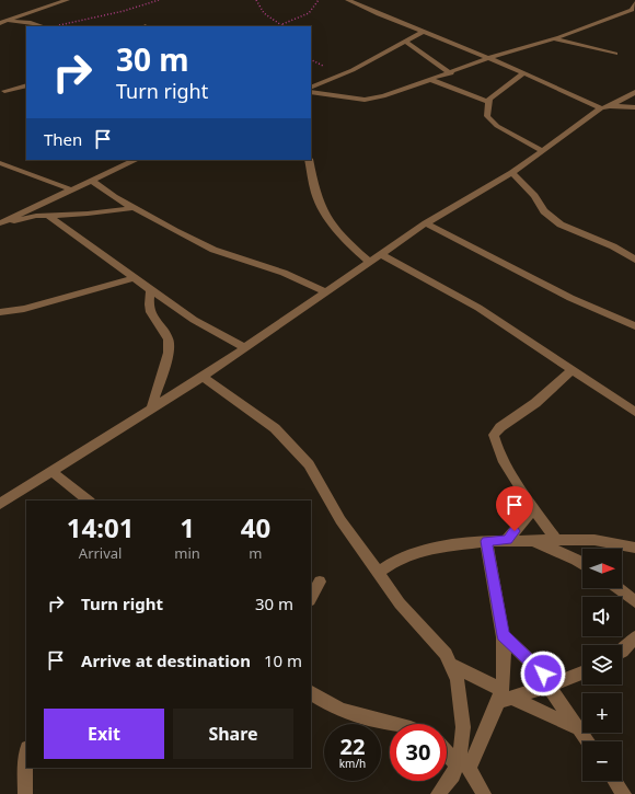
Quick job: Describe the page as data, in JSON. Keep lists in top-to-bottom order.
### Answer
{
  "north": "right",
  "page": {
    "turn": ["30 m", "Turn right"],
    "then": "Then",
    "eta": [
      "14:01",
      "Arrival",
      "1",
      "min",
      "40",
      "m"
    ],
    "map_buttons": ["+", "−"],
    "list": [
      {
        "name": "Turn right",
        "value": "30 m"
      },
      {
        "name": "Arrive at destination",
        "value": "10 m"
      }
    ],
    "buttons": ["Exit", "Share"],
    "speed": "22 km/h",
    "limit": "30"
  }
}
